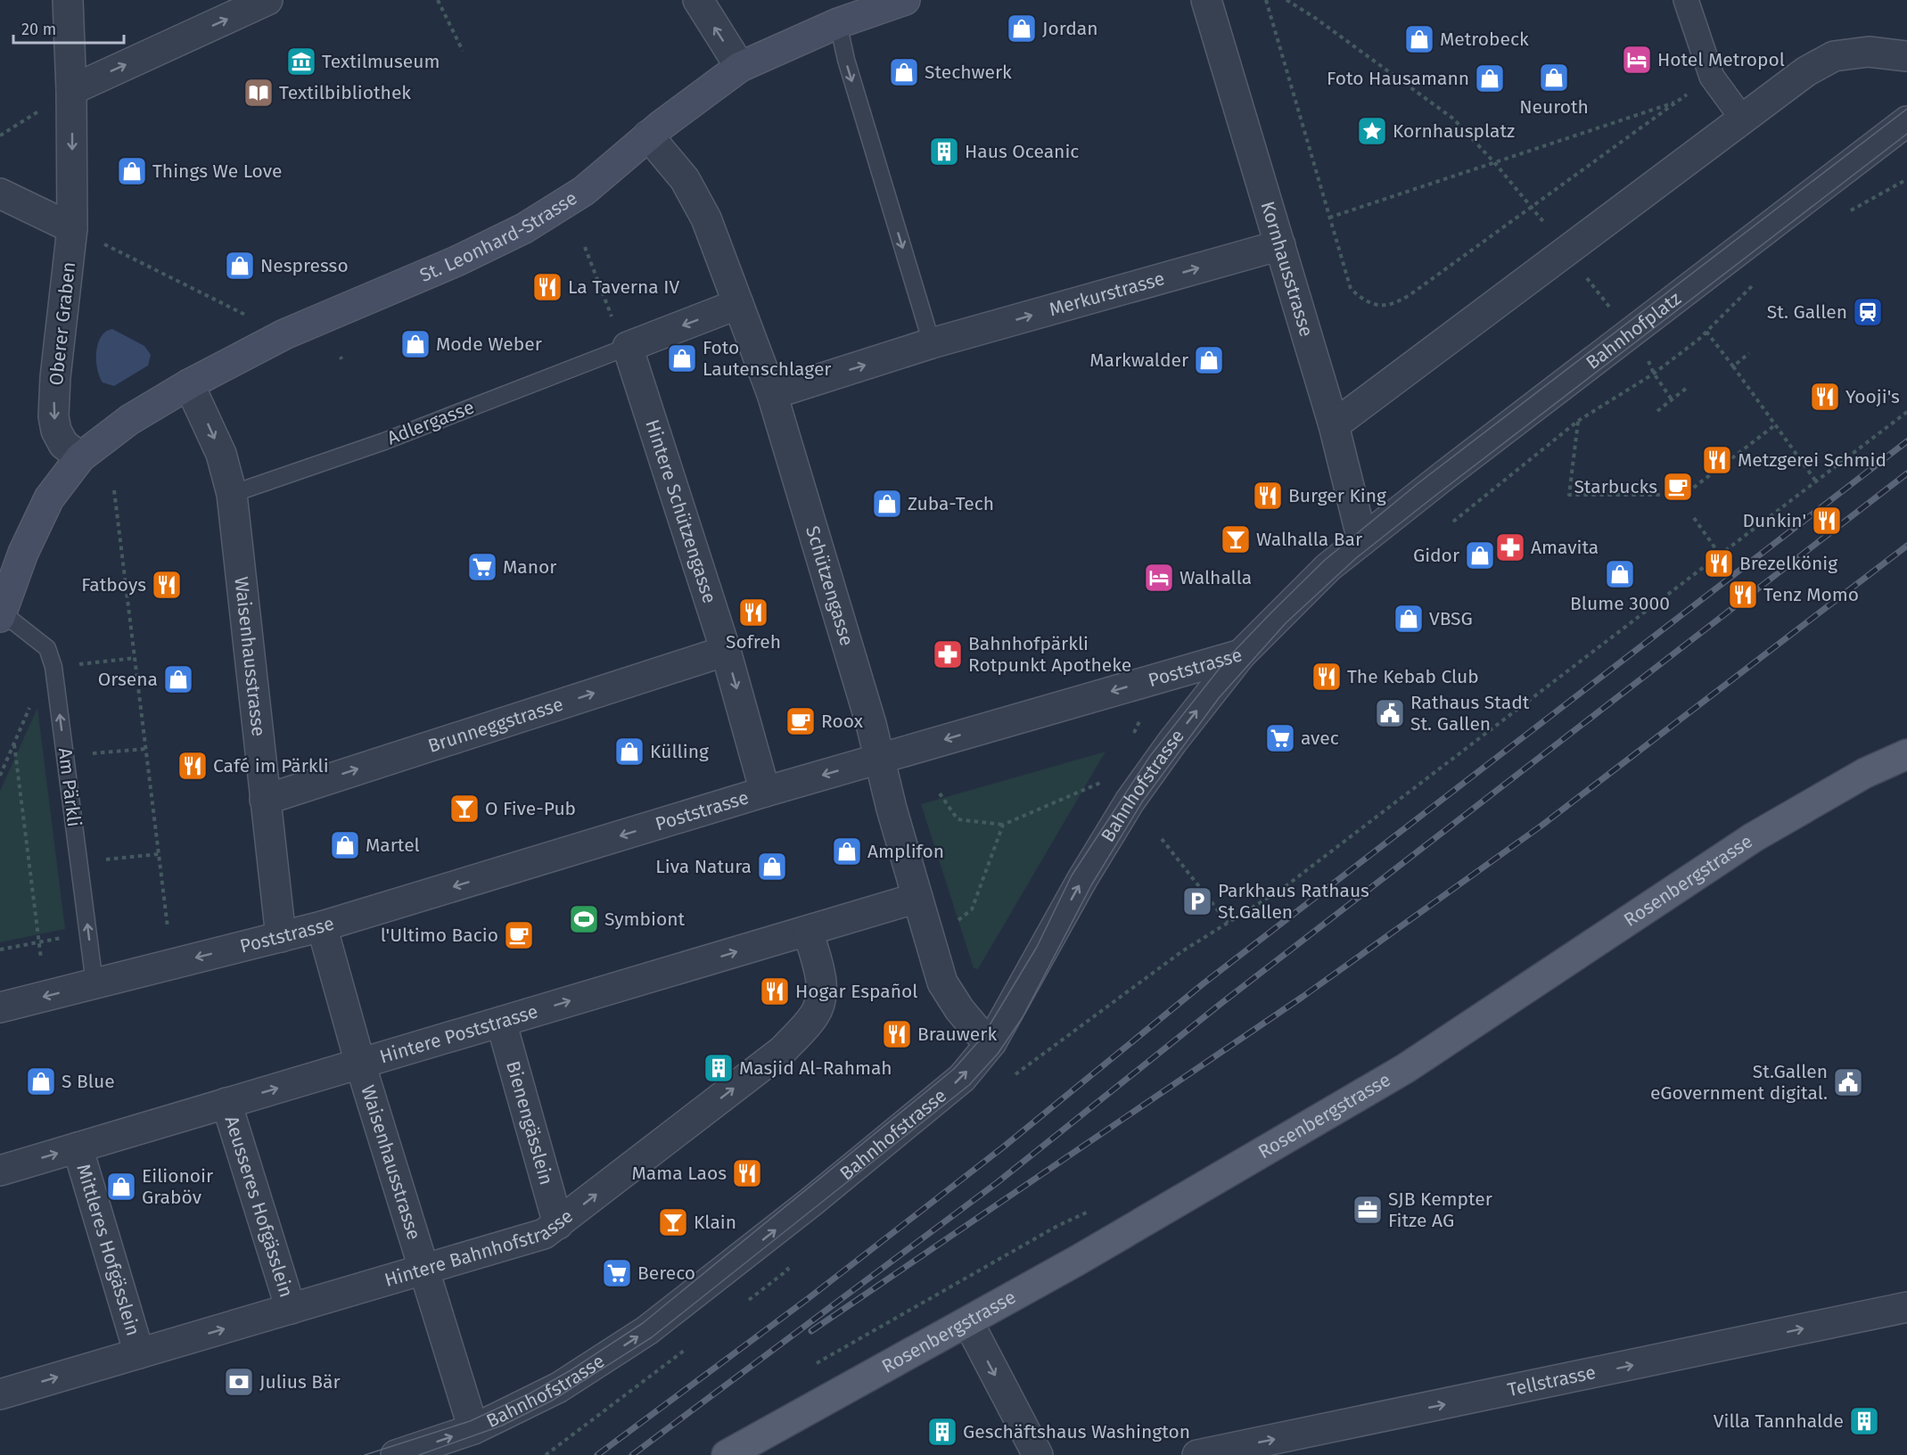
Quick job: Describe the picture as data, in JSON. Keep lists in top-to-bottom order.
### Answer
{
  "streets": {
    "main road": ["St. Leonhard-Strasse", "Rosenbergstrasse"],
    "street": [
      "Kornhausstrasse",
      "Merkurstrasse",
      "Oberer Graben",
      "Bahnhofplatz",
      "Hintere Schützengasse",
      "Schützengasse",
      "Waisenhausstrasse",
      "Poststrasse",
      "Brunneggstrasse",
      "Bahnhofstrasse",
      "Hintere Poststrasse",
      "Bienengässlein",
      "Aeusseres Hofgässlein",
      "Hintere Bahnhofstrasse",
      "Mittleres Hofgässlein",
      "Tellstrasse"
    ],
    "lane": ["Adlergasse", "Am Pärkli"]
  },
  "crossings": [
    ["St. Leonhard-Strasse", "Oberer Graben"],
    ["St. Leonhard-Strasse", "Schützengasse"],
    ["St. Leonhard-Strasse", "Waisenhausstrasse"],
    ["Kornhausstrasse", "Merkurstrasse"],
    ["Kornhausstrasse", "Bahnhofplatz"],
    ["Kornhausstrasse", "Poststrasse"],
    ["Merkurstrasse", "Schützengasse"],
    ["Bahnhofplatz", "Poststrasse"],
    ["Adlergasse", "Hintere Schützengasse"],
    ["Adlergasse", "Waisenhausstrasse"],
    ["Hintere Schützengasse", "Poststrasse"],
    ["Hintere Schützengasse", "Brunneggstrasse"],
    ["Schützengasse", "Poststrasse"],
    ["Schützengasse", "Bahnhofstrasse"],
    ["Schützengasse", "Hintere Poststrasse"],
    ["Waisenhausstrasse", "Poststrasse"],
    ["Waisenhausstrasse", "Brunneggstrasse"],
    ["Waisenhausstrasse", "Bahnhofstrasse"],
    ["Waisenhausstrasse", "Hintere Poststrasse"],
    ["Waisenhausstrasse", "Hintere Bahnhofstrasse"],
    ["Poststrasse", "Bahnhofstrasse"],
    ["Poststrasse", "Am Pärkli"],
    ["Hintere Poststrasse", "Bienengässlein"],
    ["Hintere Poststrasse", "Aeusseres Hofgässlein"],
    ["Hintere Poststrasse", "Hintere Bahnhofstrasse"],
    ["Hintere Poststrasse", "Mittleres Hofgässlein"],
    ["Bienengässlein", "Hintere Bahnhofstrasse"],
    ["Aeusseres Hofgässlein", "Hintere Bahnhofstrasse"],
    ["Hintere Bahnhofstrasse", "Mittleres Hofgässlein"]
  ],
  "one_way": [
    "Merkurstrasse",
    "Oberer Graben",
    "Poststrasse",
    "Brunneggstrasse",
    "Bahnhofstrasse",
    "Am Pärkli",
    "Hintere Poststrasse",
    "Hintere Bahnhofstrasse",
    "Tellstrasse"
  ],
  "places": {
    "shop": [
      "Jordan",
      "Metrobeck",
      "Stechwerk",
      "Neuroth",
      "Foto Hausamann",
      "Things We Love",
      "Nespresso",
      "Mode Weber",
      "Foto Lautenschlager",
      "Markwalder",
      "Zuba-Tech",
      "Gidor",
      "Blume 3000",
      "VBSG",
      "Orsena",
      "Külling",
      "Martel",
      "Amplifon",
      "Liva Natura",
      "S Blue",
      "Eilionoir Graböv"
    ],
    "hotel": ["Hotel Metropol", "Walhalla"],
    "museum": ["Textilmuseum"],
    "library": ["Textilbibliothek"],
    "place": ["Kornhausplatz"],
    "building": [
      "Haus Oceanic",
      "Masjid Al-Rahmah",
      "Villa Tannhalde",
      "Geschäftshaus Washington"
    ],
    "restaurant": [
      "La Taverna IV",
      "Yooji's",
      "Metzgerei Schmid",
      "Burger King",
      "Dunkin'",
      "Brezelkönig",
      "Fatboys",
      "Tenz Momo",
      "Sofreh",
      "The Kebab Club",
      "Café im Pärkli",
      "Hogar Español",
      "Brauwerk",
      "Mama Laos"
    ],
    "station": ["St. Gallen"],
    "cafe": ["Starbucks", "Roox", "l'Ultimo Bacio"],
    "bar": ["Walhalla Bar", "O Five-Pub", "Klain"],
    "pharmacy": ["Amavita", "Bahnhofpärkli Rotpunkt Apotheke"],
    "supermarket": ["Manor", "avec", "Bereco"],
    "public building": ["Rathaus Stadt St. Gallen", "St.Gallen eGovernment digital."],
    "parking": ["Parkhaus Rathaus St.Gallen"],
    "sports": ["Symbiont"],
    "office": ["SJB Kempter Fitze AG"],
    "bank": ["Julius Bär"]
  },
  "scale_bar": "20 m"
}
